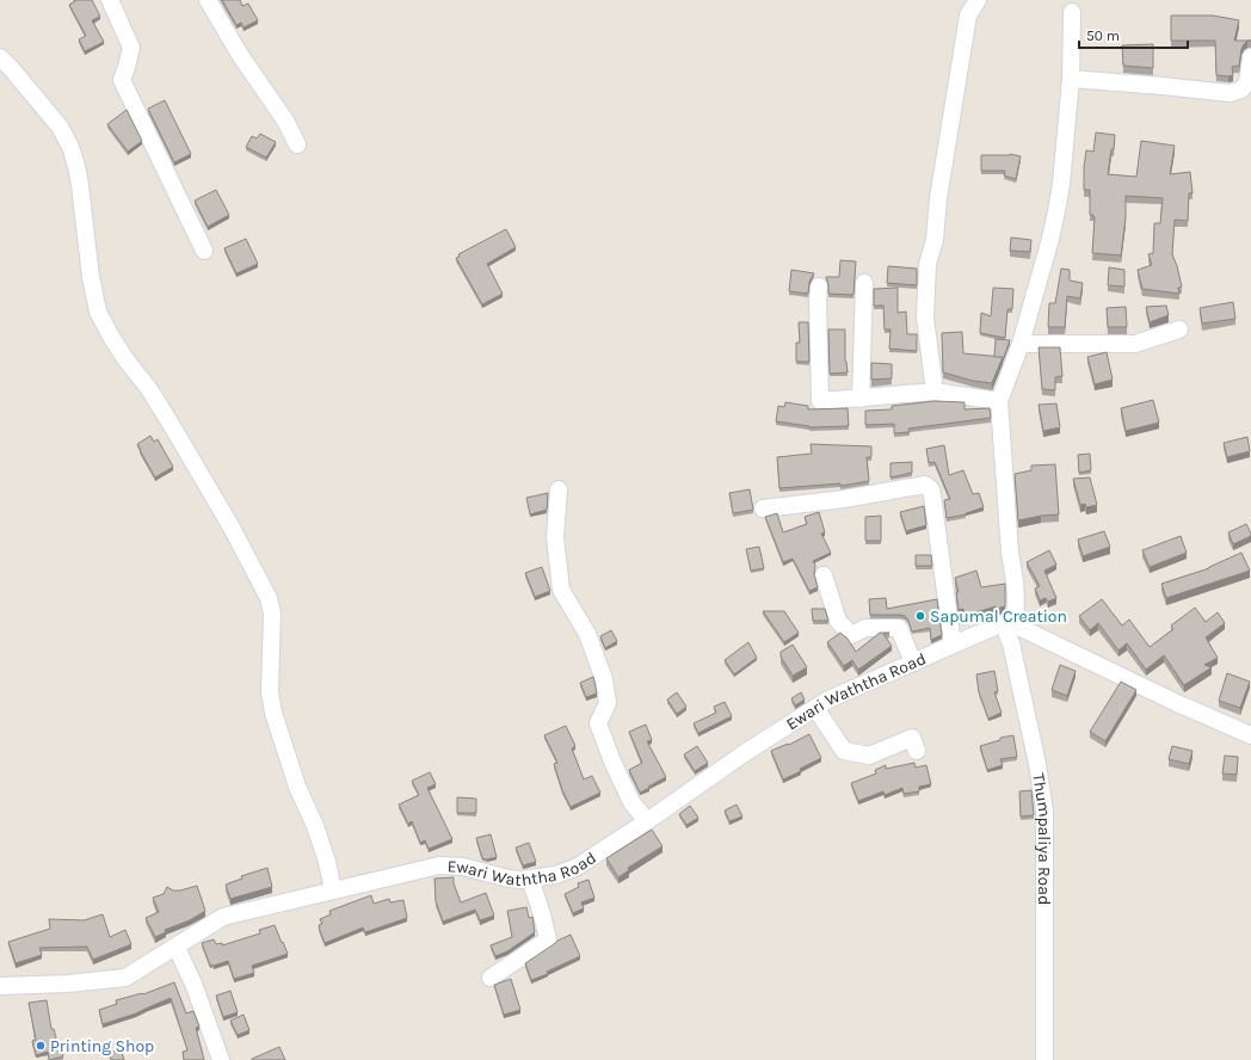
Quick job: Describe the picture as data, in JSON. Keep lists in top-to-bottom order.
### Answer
{
  "streets": {
    "street": ["Ewari Waththa Road", "Thumpaliya Road"]
  },
  "crossings": [
    ["Ewari Waththa Road", "Thumpaliya Road"]
  ],
  "places": ["Sapumal Creation", "Printing Shop"],
  "scale_bar": "50 m"
}
